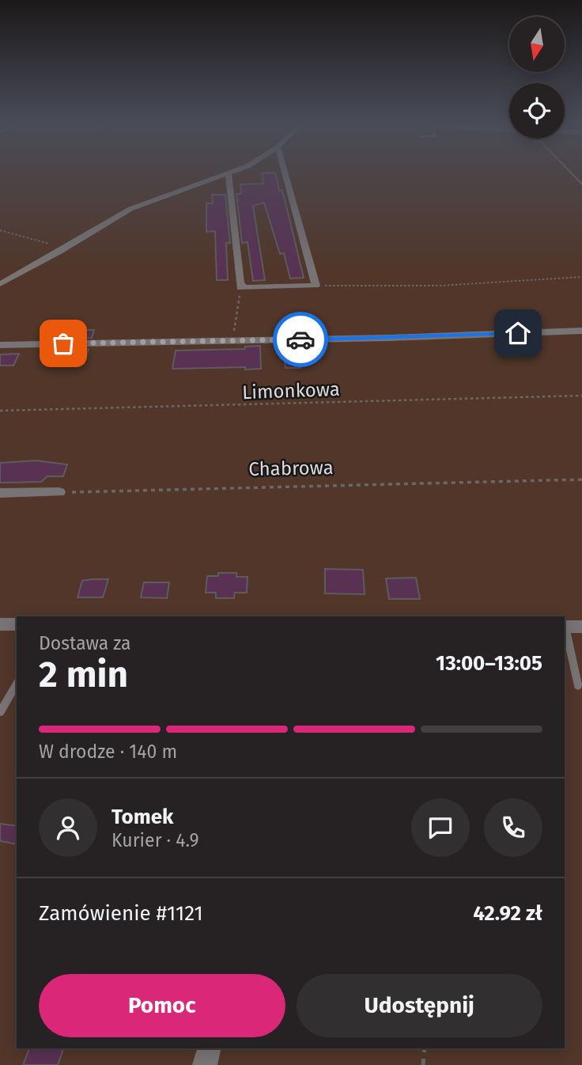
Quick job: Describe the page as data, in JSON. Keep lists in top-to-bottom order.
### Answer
{
  "streets": {
    "path": ["Limonkowa", "Chabrowa"]
  },
  "north": "bottom",
  "page": {
    "heading": ["2 min", "Dostawa za", "13:00–13:05"],
    "panel": [
      "Tomek",
      "Kurier · 4.9",
      "Zamówienie #1121",
      "42.92 zł"
    ],
    "bar": "W drodze · 140 m",
    "buttons": ["Pomoc", "Udostępnij"]
  }
}
